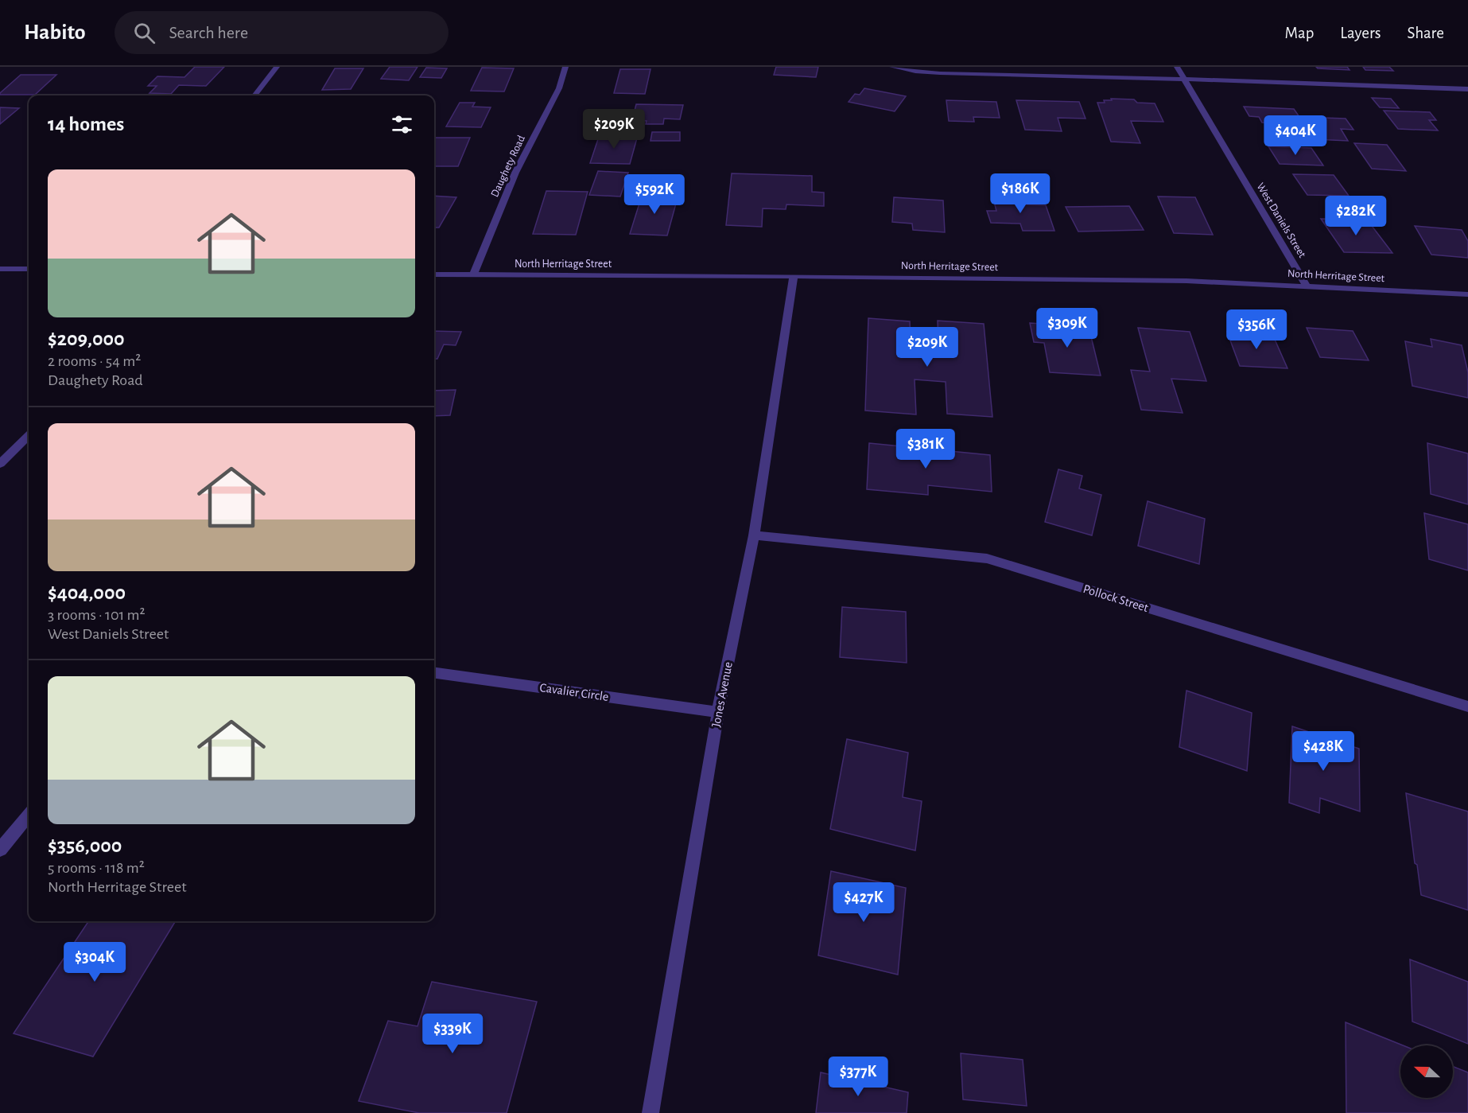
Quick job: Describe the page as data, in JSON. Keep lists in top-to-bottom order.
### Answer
{
  "streets": {
    "street": [
      "Daughety Road",
      "West Daniels Street",
      "North Herritage Street",
      "Pollock Street",
      "Cavalier Circle",
      "Jones Avenue"
    ]
  },
  "crossings": [
    ["Daughety Road", "North Herritage Street"],
    ["West Daniels Street", "North Herritage Street"],
    ["North Herritage Street", "Jones Avenue"],
    ["Pollock Street", "Jones Avenue"],
    ["Cavalier Circle", "Jones Avenue"]
  ],
  "north": "left",
  "page": {
    "header": "Habito",
    "search": "Search here",
    "nav": ["Map", "Layers", "Share"],
    "heading": "14 homes",
    "price": [
      "$209K",
      "$404K",
      "$186K",
      "$592K",
      "$282K",
      "$309K",
      "$356K",
      "$209K",
      "$381K",
      "$428K",
      "$427K",
      "$304K",
      "$339K",
      "$377K"
    ],
    "list": [
      {
        "name": "$209,000",
        "note": "2 rooms · 54 m² · Daughety Road"
      },
      {
        "name": "$404,000",
        "note": "3 rooms · 101 m² · West Daniels Street"
      },
      {
        "name": "$356,000",
        "note": "5 rooms · 118 m² · North Herritage Street"
      }
    ]
  }
}
